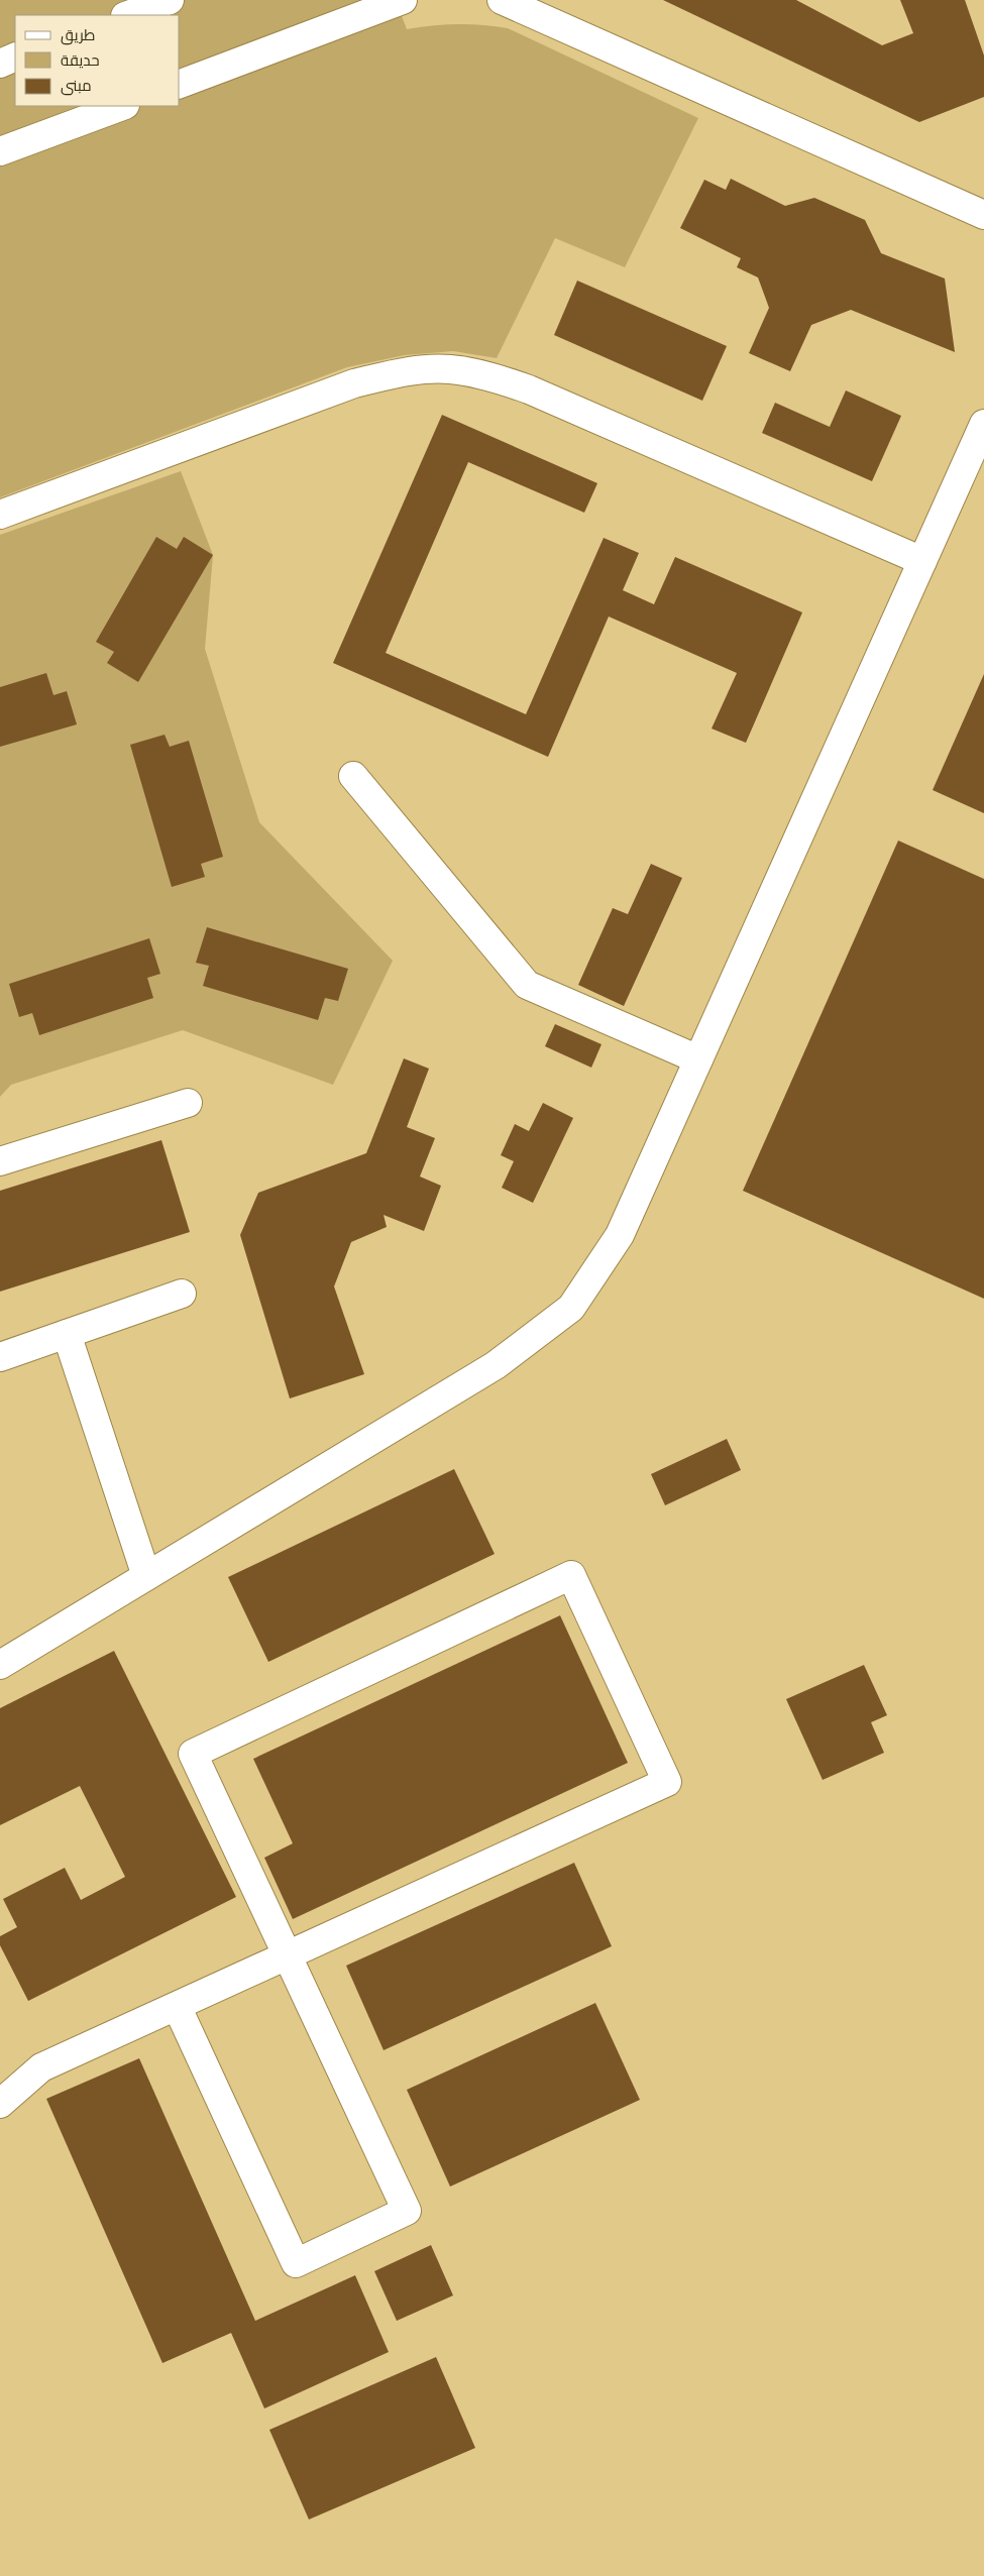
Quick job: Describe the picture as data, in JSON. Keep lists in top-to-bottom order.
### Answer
{
  "legend": ["طريق", "حديقة", "مبنى"]
}
